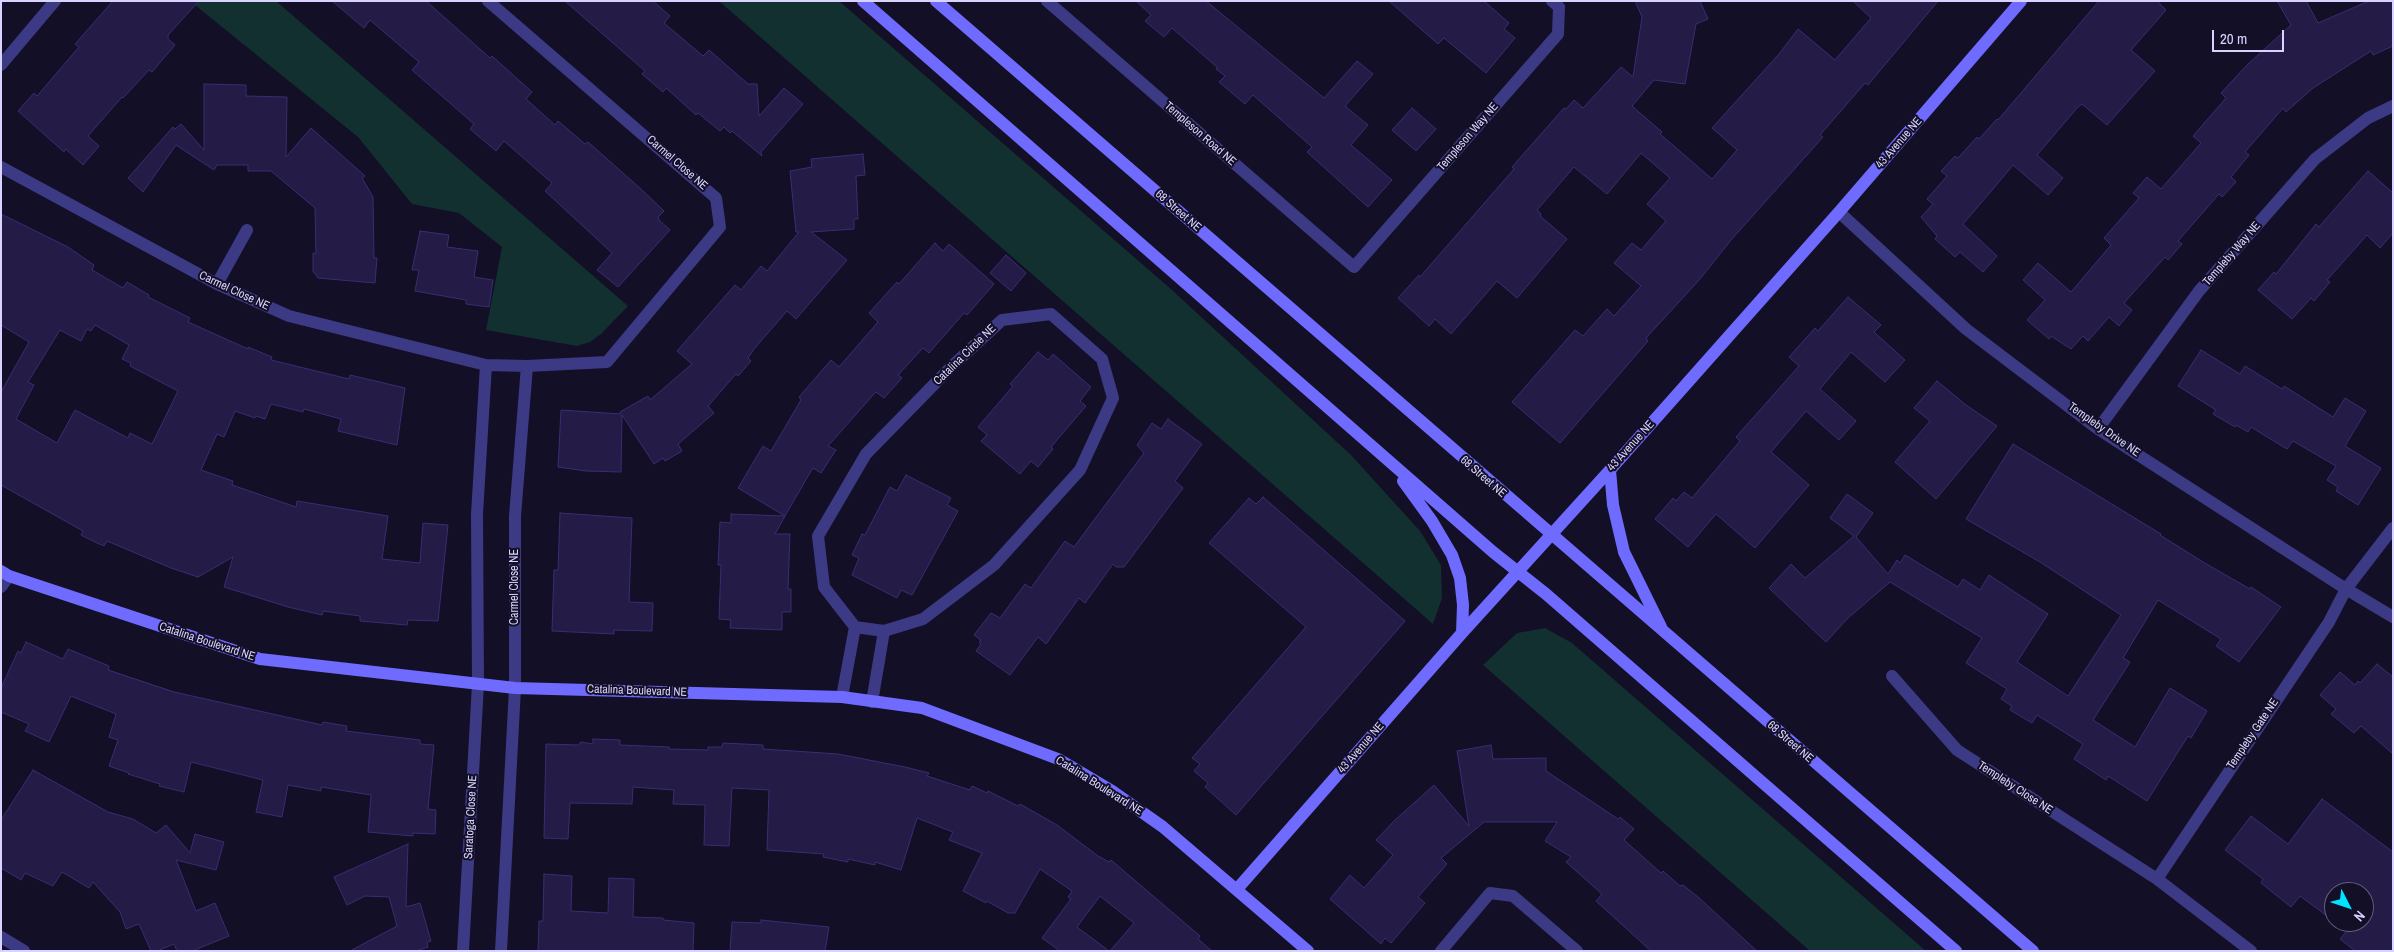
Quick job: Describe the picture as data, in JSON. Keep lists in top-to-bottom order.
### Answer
{
  "streets": {
    "main road": ["43 Avenue NE", "68 Street NE", "Catalina Boulevard NE"],
    "street": [
      "Templeson Road NE",
      "Templeson Way NE",
      "Carmel Close NE",
      "Templeby Way NE",
      "Catalina Circle NE",
      "Templeby Drive NE",
      "Templeby Gate NE",
      "Templeby Close NE",
      "Saratoga Close NE"
    ]
  },
  "crossings": [
    ["Templeson Road NE", "Templeson Way NE"],
    ["43 Avenue NE", "68 Street NE"],
    ["43 Avenue NE", "Templeby Drive NE"],
    ["43 Avenue NE", "Catalina Boulevard NE"],
    ["Carmel Close NE", "Catalina Boulevard NE"],
    ["Templeby Way NE", "Templeby Drive NE"],
    ["Templeby Drive NE", "Templeby Gate NE"],
    ["Catalina Boulevard NE", "Saratoga Close NE"],
    ["Templeby Gate NE", "Templeby Close NE"]
  ],
  "scale_bar": "20 m",
  "north": "bottom right"
}
